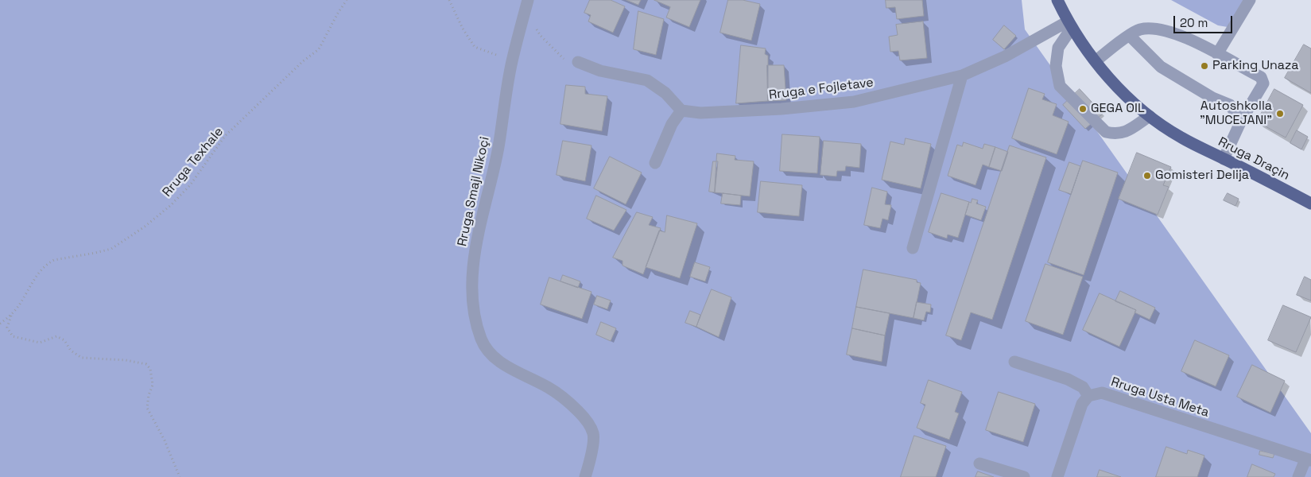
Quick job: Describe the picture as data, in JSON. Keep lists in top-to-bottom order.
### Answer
{
  "streets": {
    "main road": ["Rruga Draçin"],
    "street": ["Rruga e Fojletave", "Rruga Smajl Nikoçi", "Rruga Usta Meta"],
    "path": ["Rruga Texhale"]
  },
  "crossings": [
    ["Rruga e Fojletave", "Rruga Draçin"]
  ],
  "places": [
    "Parking Unaza",
    "GEGA OIL",
    "Autoshkolla \"MUCEJANI\"",
    "Gomisteri Delija"
  ],
  "scale_bar": "20 m"
}
